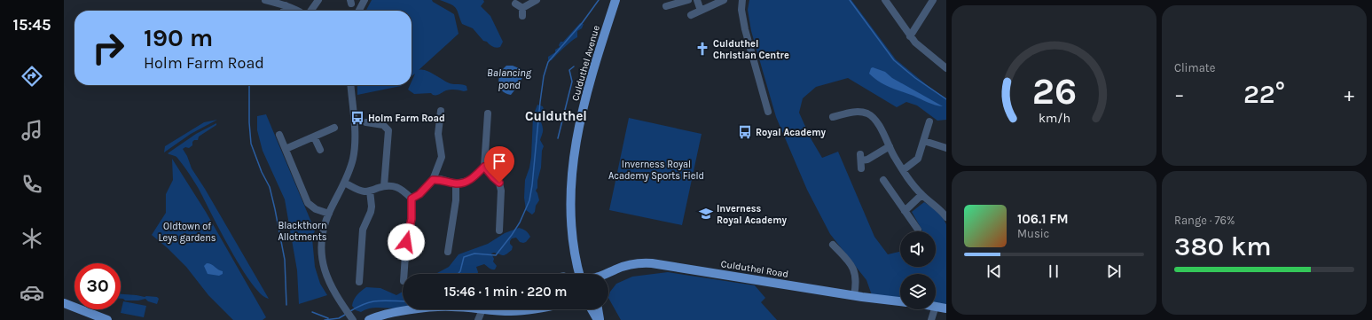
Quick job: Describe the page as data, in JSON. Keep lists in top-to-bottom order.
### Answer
{
  "streets": {
    "main road": ["Culduthel Avenue", "Culduthel Road"]
  },
  "districts": ["Culduthel"],
  "water": ["Balancing pond"],
  "parks": ["Inverness Royal Academy Sports Field", "Blackthorn Allotments", "Oldtown of Leys gardens"],
  "places": {
    "church": ["Culduthel Christian Centre"],
    "bus stop": ["Holm Farm Road", "Royal Academy"],
    "school or university": ["Inverness Royal Academy"]
  },
  "page": {
    "tabs": "15:45",
    "tile": [
      "Climate",
      ["Range · 76%", "380 km"]
    ],
    "turn": ["190 m", "Holm Farm Road"],
    "heat": ["−", "22°", "+"],
    "song": ["106.1 FM", "Music"],
    "limit": "30",
    "trip": "15:46 · 1 min · 220 m",
    "gauge": ["26", "km/h"]
  }
}
